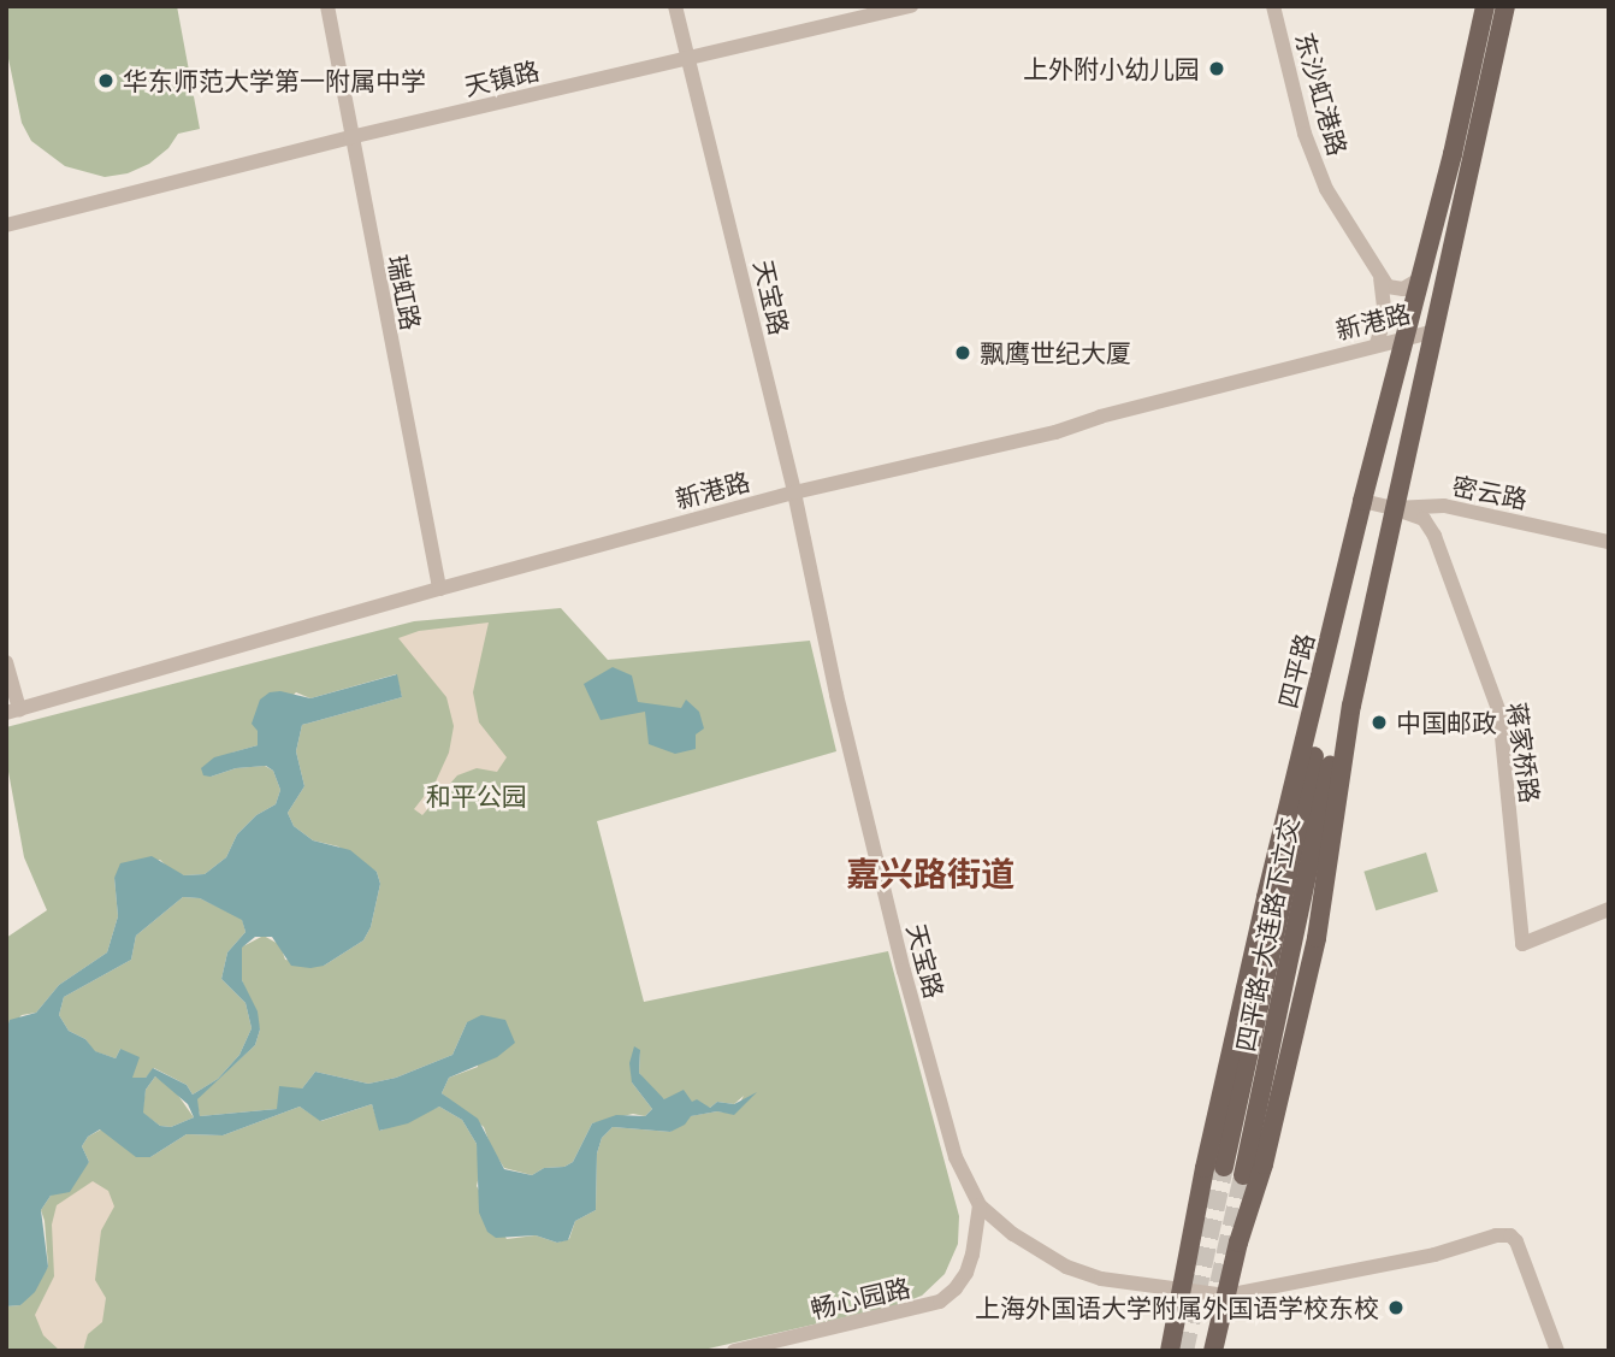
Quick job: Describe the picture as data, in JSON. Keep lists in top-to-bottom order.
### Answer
{
  "streets": {
    "main road": ["四平路", "四平路-大连路下立交"],
    "street": [
      "天镇路",
      "东沙虹港路",
      "瑞虹路",
      "天宝路",
      "新港路",
      "密云路",
      "蒋家桥路",
      "畅心园路"
    ]
  },
  "crossings": [
    ["天镇路", "瑞虹路"],
    ["天镇路", "天宝路"],
    ["东沙虹港路", "新港路"],
    ["瑞虹路", "新港路"],
    ["天宝路", "新港路"],
    ["天宝路", "四平路"],
    ["天宝路", "畅心园路"],
    ["新港路", "四平路"],
    ["密云路", "四平路"],
    ["密云路", "蒋家桥路"],
    ["四平路", "四平路-大连路下立交"]
  ],
  "districts": ["嘉兴路街道"],
  "parks": ["和平公园"],
  "places": [
    "上外附小幼儿园",
    "华东师范大学第一附属中学",
    "飘鹰世纪大厦",
    "中国邮政",
    "上海外国语大学附属外国语学校东校"
  ]
}
